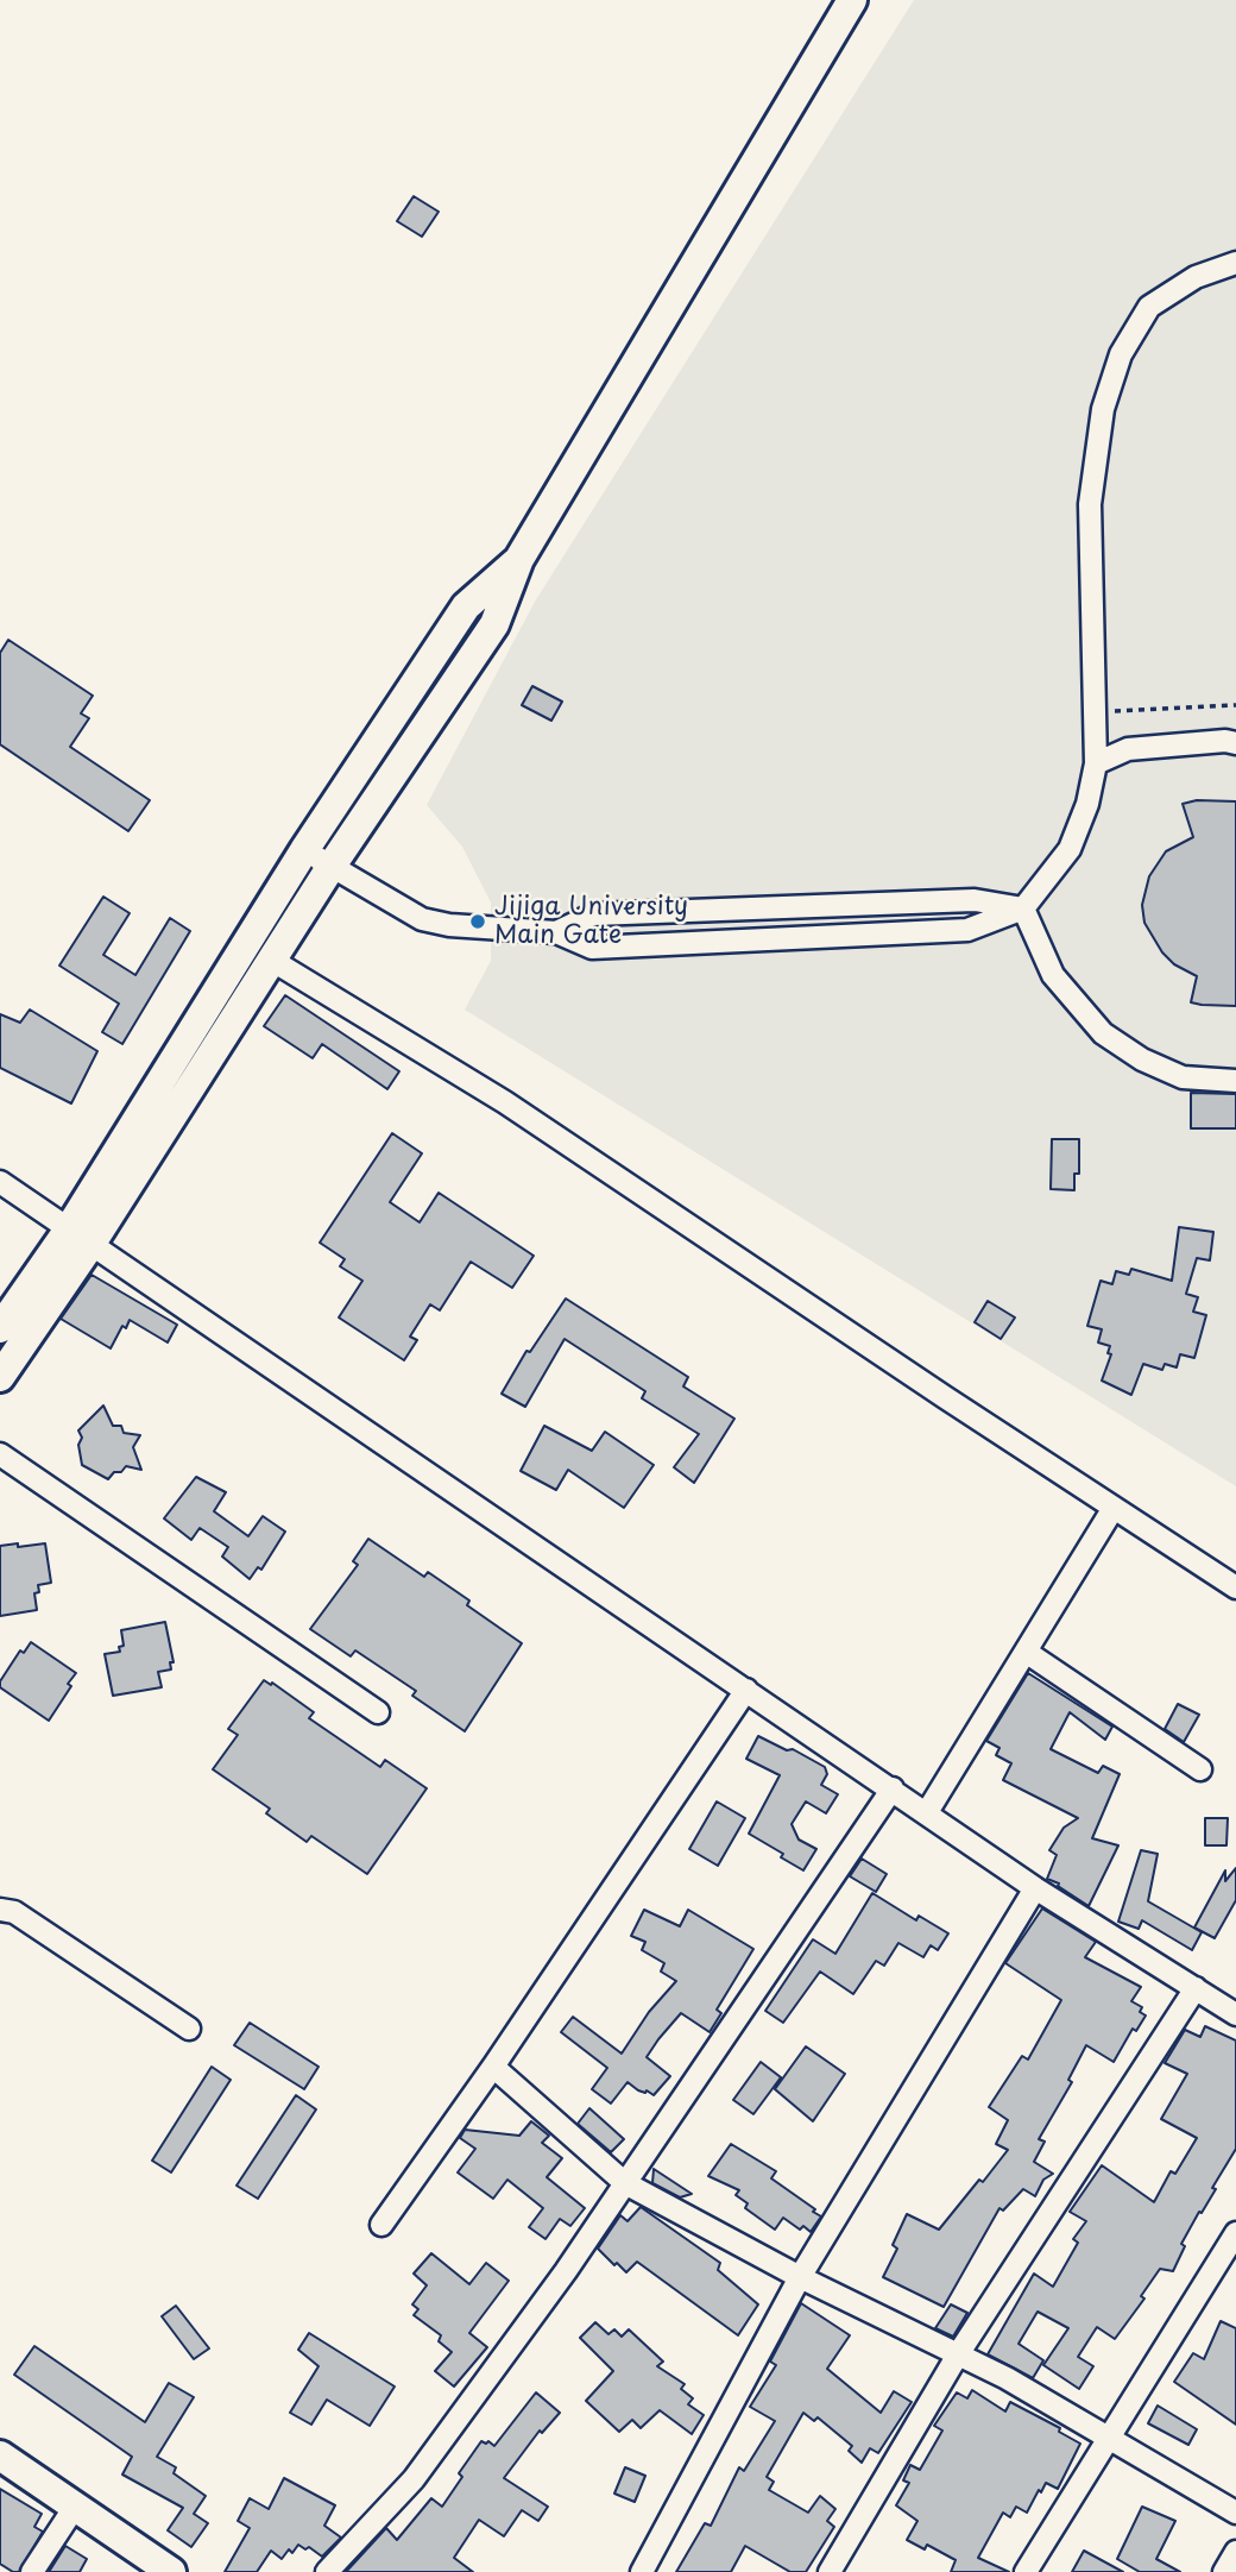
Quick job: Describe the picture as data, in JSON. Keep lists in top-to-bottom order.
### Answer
{
  "places": ["Jijiga University Main Gate"]
}
